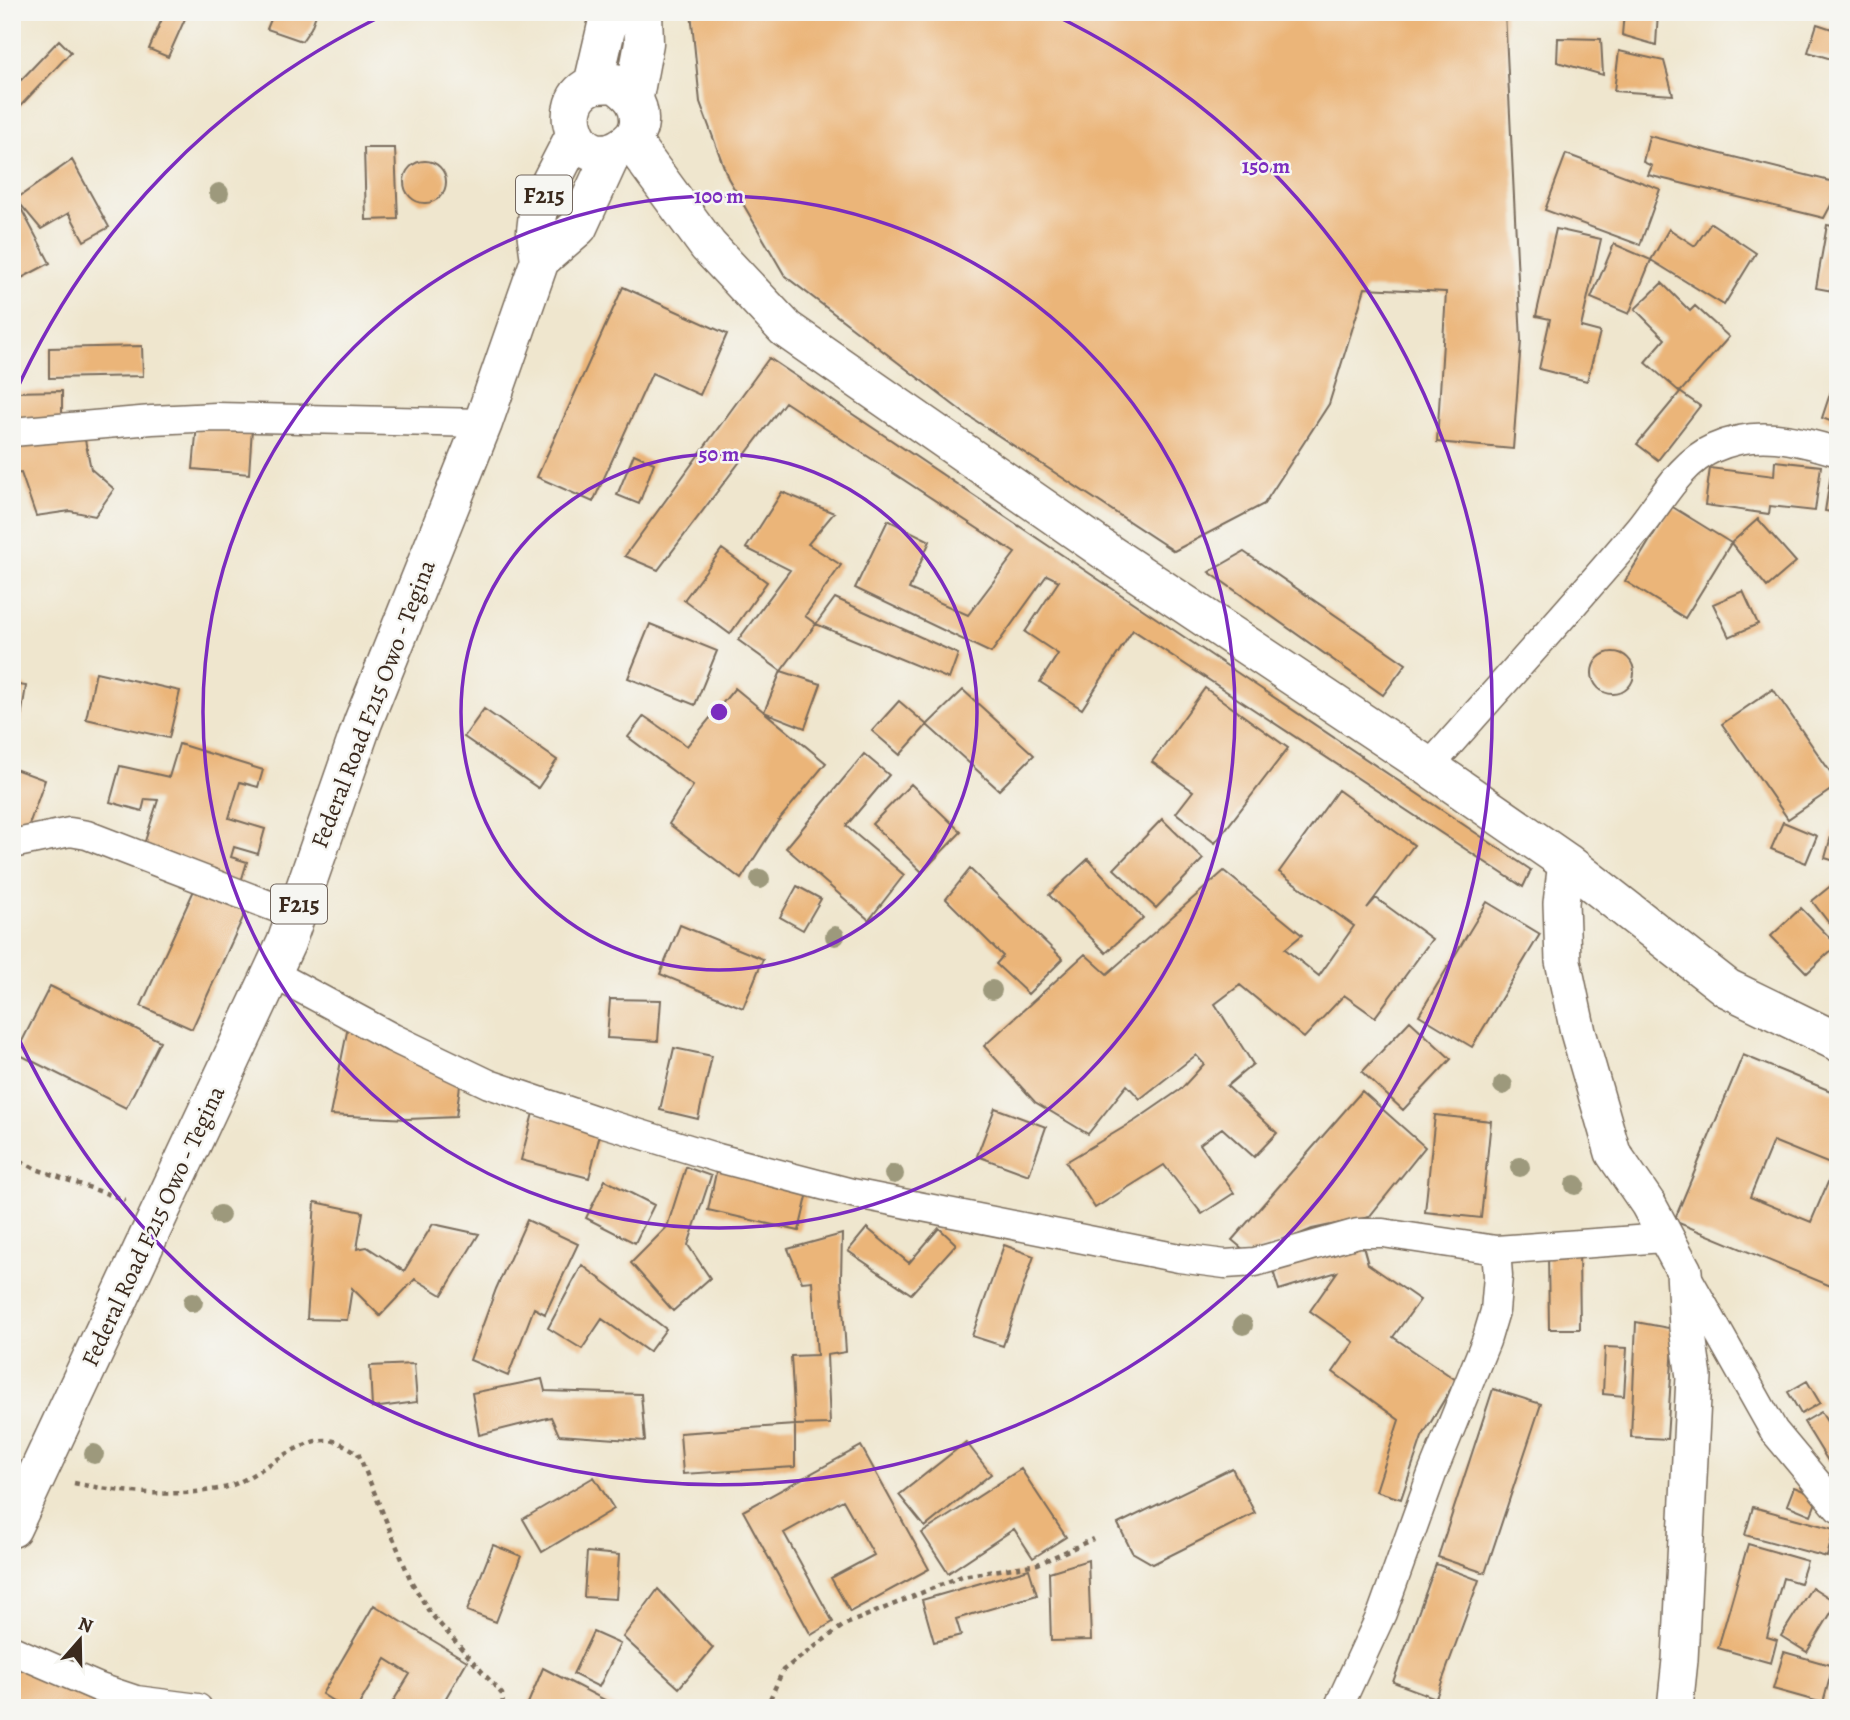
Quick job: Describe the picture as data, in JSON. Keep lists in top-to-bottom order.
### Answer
{
  "streets": {
    "main road": ["F215", "Federal Road F215 Owo - Tegina"]
  },
  "crossings": [
    ["F215", "Federal Road F215 Owo - Tegina"]
  ],
  "north": "top",
  "rings": ["150 m", "100 m", "50 m"]
}
